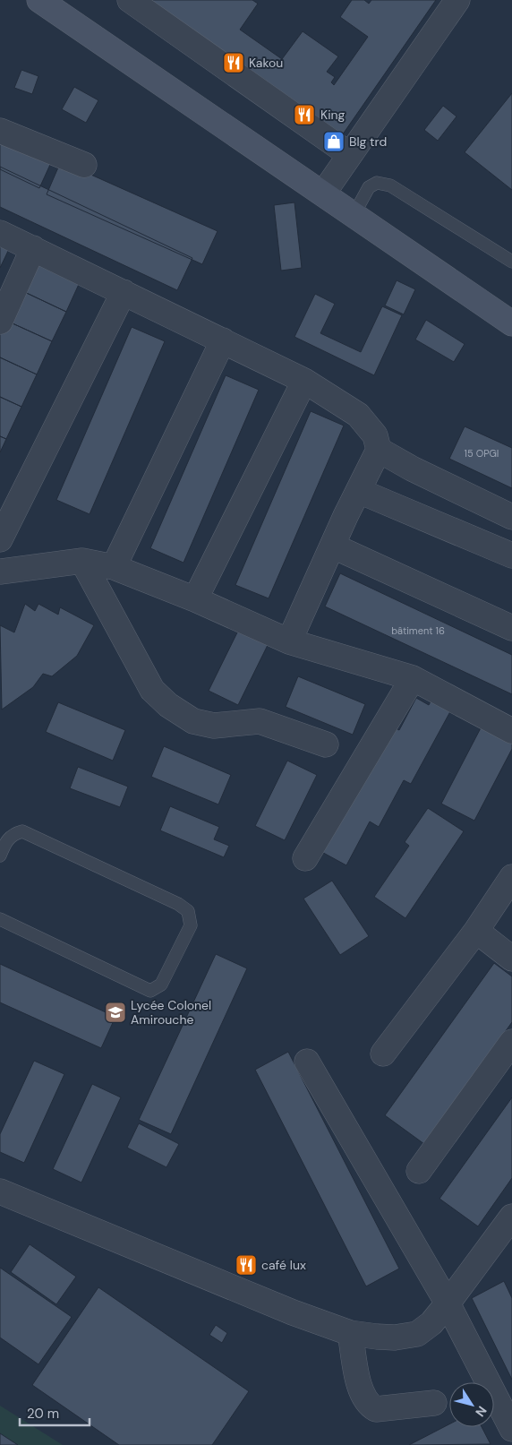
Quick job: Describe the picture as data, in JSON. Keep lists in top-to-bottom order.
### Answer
{
  "places": {
    "restaurant": ["Kakou", "King", "café lux"],
    "shop": ["Blg trd"],
    "school or university": ["Lycée Colonel Amirouche"]
  },
  "house_numbers": ["15 OPGI", "bâtiment 16"],
  "scale_bar": "20 m",
  "north": "bottom right"
}
